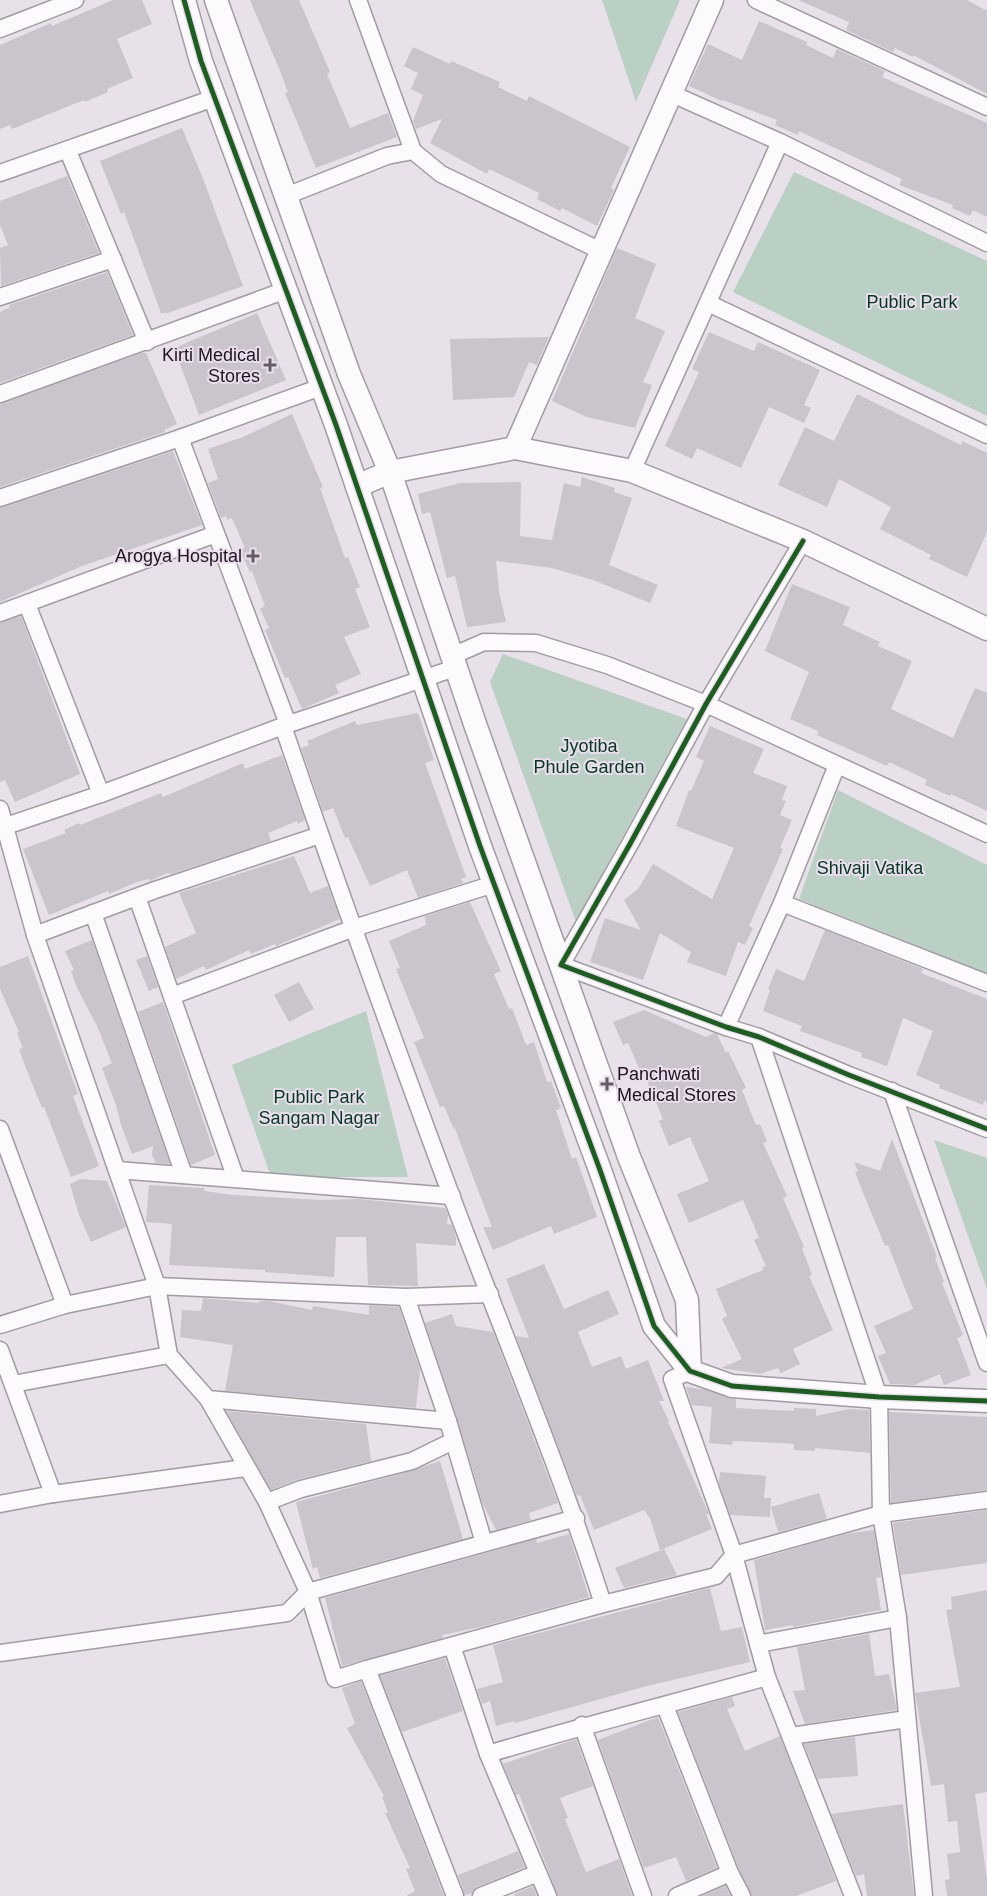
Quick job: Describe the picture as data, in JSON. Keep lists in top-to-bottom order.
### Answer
{
  "parks": [
    "Public Park",
    "Jyotiba Phule Garden",
    "Shivaji Vatika",
    "Public Park Sangam Nagar"
  ],
  "places": {
    "health": ["Kirti Medical Stores", "Arogya Hospital", "Panchwati Medical Stores"]
  }
}
